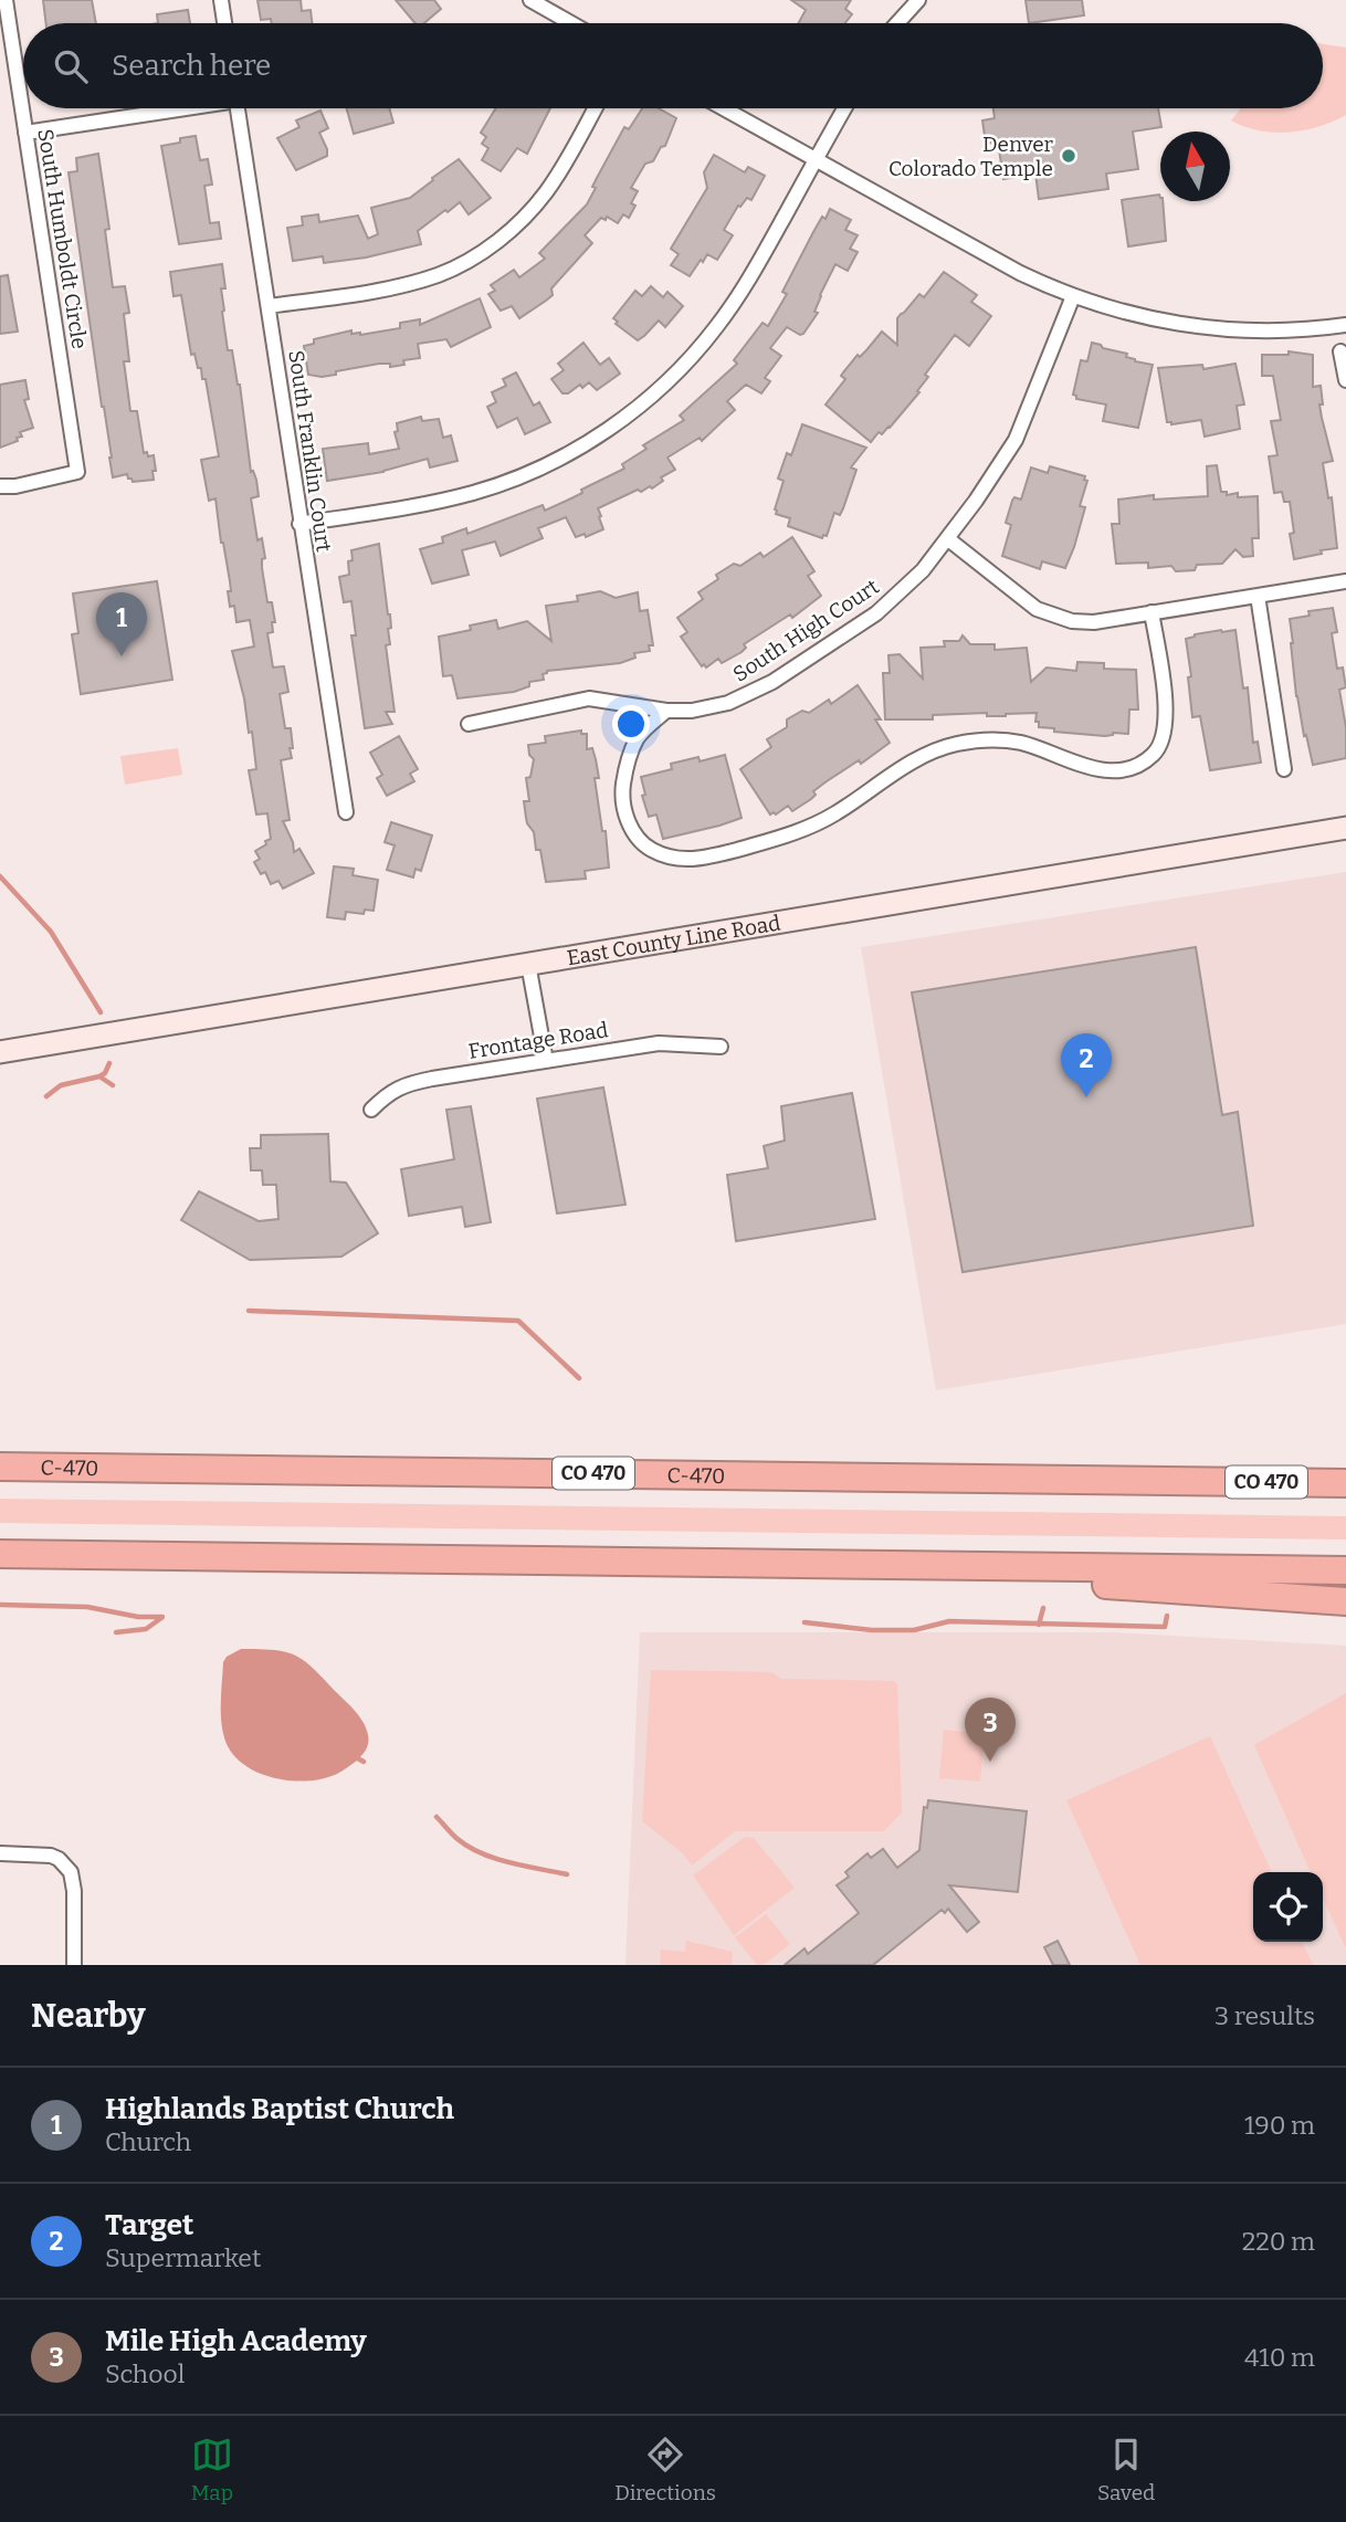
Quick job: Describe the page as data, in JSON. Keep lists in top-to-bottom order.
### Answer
{
  "streets": {
    "highway": ["C-470", "CO 470"],
    "main road": ["East County Line Road"],
    "street": [
      "South Humboldt Circle",
      "South Franklin Court",
      "South High Court",
      "Frontage Road"
    ]
  },
  "places": ["Denver Colorado Temple"],
  "north": "top",
  "page": {
    "search": "Search here",
    "pins": ["1", "2", "3"],
    "heading": ["Nearby", "3 results"],
    "list": [
      {
        "mark": "1",
        "name": "Highlands Baptist Church",
        "note": "Church",
        "value": "190 m"
      },
      {
        "mark": "2",
        "name": "Target",
        "note": "Supermarket",
        "value": "220 m"
      },
      {
        "mark": "3",
        "name": "Mile High Academy",
        "note": "School",
        "value": "410 m"
      }
    ],
    "nav": ["Map", "Directions", "Saved"]
  }
}
